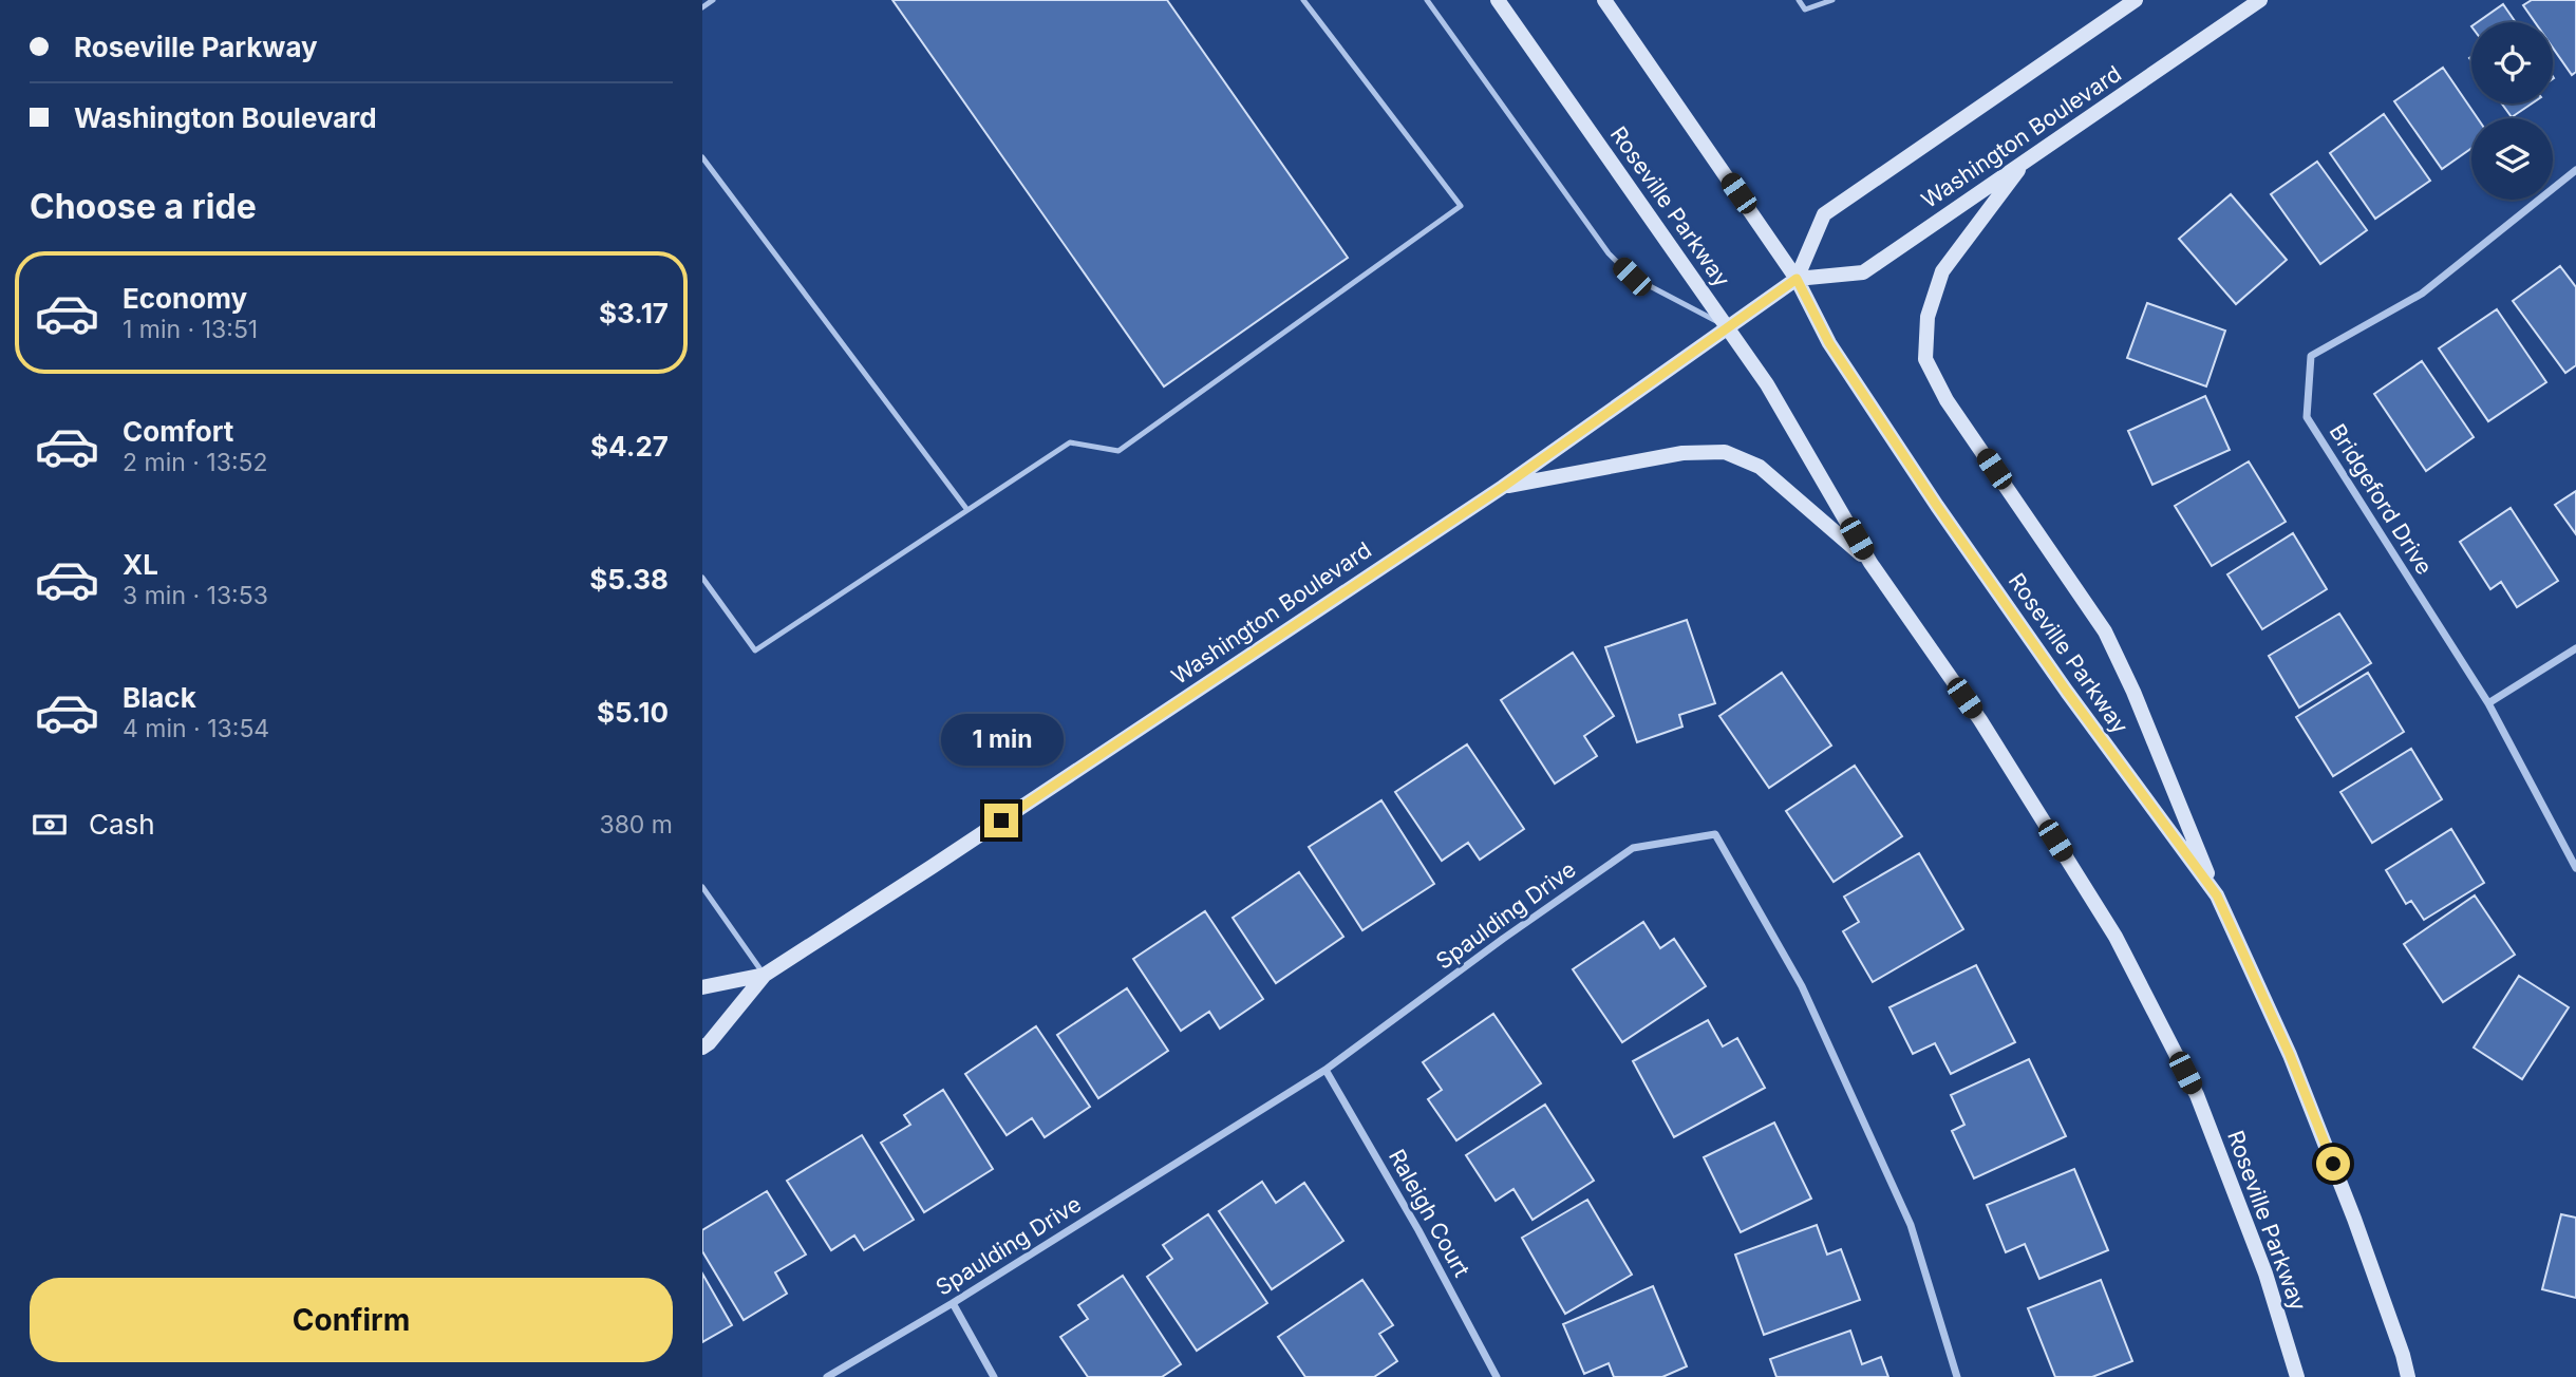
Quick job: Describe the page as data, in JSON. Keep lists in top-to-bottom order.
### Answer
{
  "streets": {
    "main road": ["Washington Boulevard", "Roseville Parkway"],
    "street": ["Bridgeford Drive", "Spaulding Drive", "Raleigh Court"]
  },
  "crossings": [
    ["Washington Boulevard", "Roseville Parkway"],
    ["Spaulding Drive", "Raleigh Court"]
  ],
  "page": {
    "banner": ["Roseville Parkway", "Washington Boulevard"],
    "heading": "Choose a ride",
    "list": [
      {
        "name": "Economy",
        "note": "1 min · 13:51",
        "value": "$3.17"
      },
      {
        "name": "Comfort",
        "note": "2 min · 13:52",
        "value": "$4.27"
      },
      {
        "name": "XL",
        "note": "3 min · 13:53",
        "value": "$5.38"
      },
      {
        "name": "Black",
        "note": "4 min · 13:54",
        "value": "$5.10"
      }
    ],
    "bubble": "1 min",
    "pay": ["Cash", "380 m"],
    "buttons": "Confirm"
  }
}
